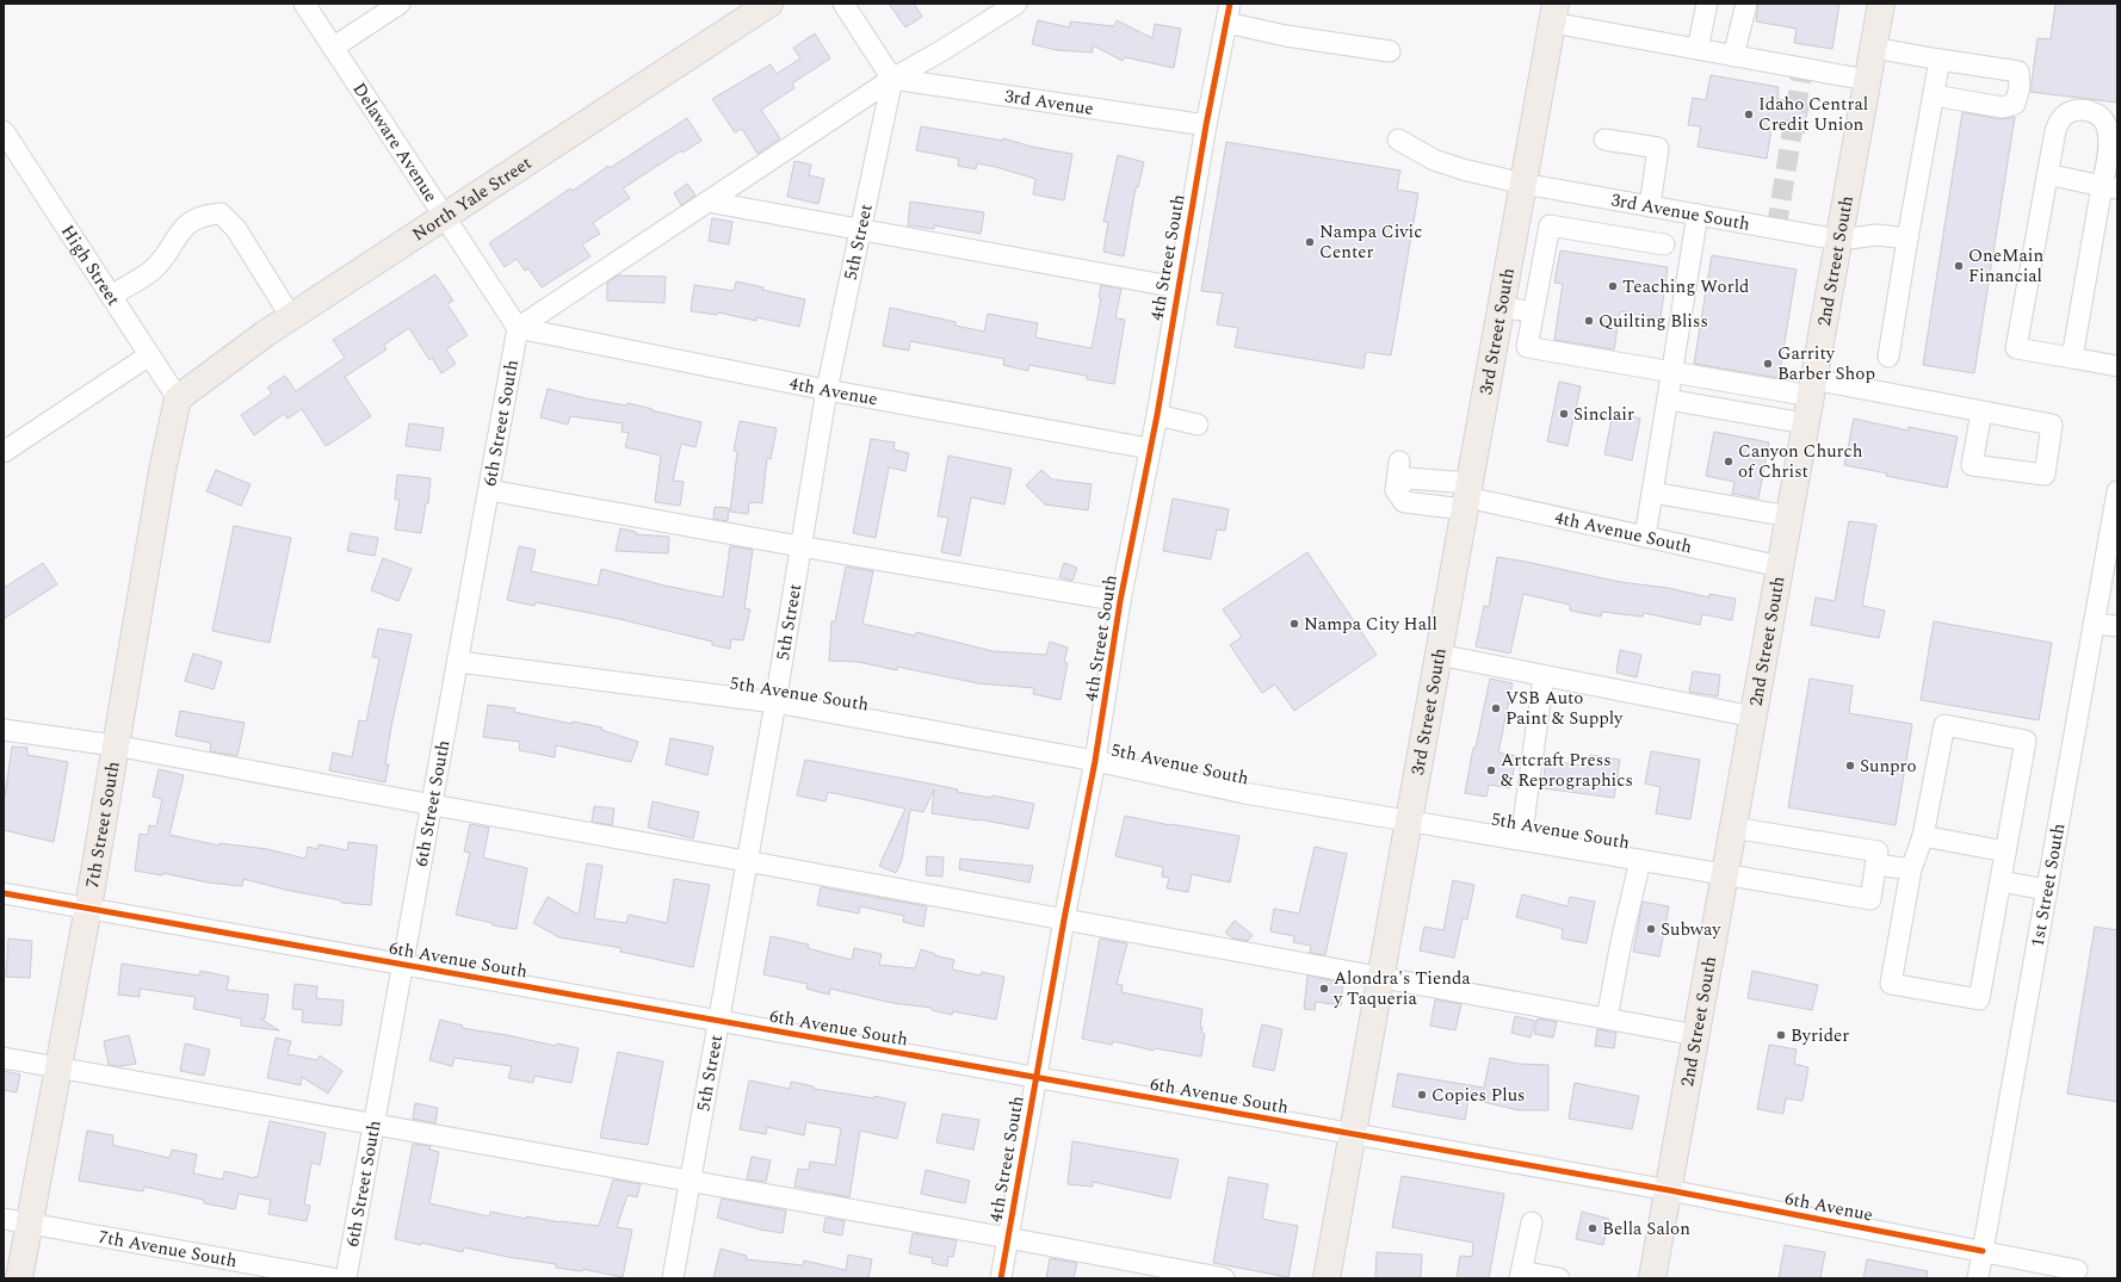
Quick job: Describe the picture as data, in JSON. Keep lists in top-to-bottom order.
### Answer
{
  "streets": {
    "main road": [
      "North Yale Street",
      "2nd Street South",
      "3rd Street South",
      "7th Street South"
    ],
    "street": [
      "3rd Avenue",
      "Delaware Avenue",
      "3rd Avenue South",
      "5th Street",
      "4th Street South",
      "High Street",
      "4th Avenue",
      "6th Street South",
      "4th Avenue South",
      "5th Avenue South",
      "1st Street South",
      "6th Avenue South",
      "6th Avenue",
      "7th Avenue South"
    ]
  },
  "crossings": [
    ["3rd Avenue", "5th Street"],
    ["3rd Avenue", "4th Street South"],
    ["Delaware Avenue", "North Yale Street"],
    ["Delaware Avenue", "4th Avenue"],
    ["Delaware Avenue", "6th Street South"],
    ["North Yale Street", "High Street"],
    ["North Yale Street", "7th Street South"],
    ["3rd Avenue South", "2nd Street South"],
    ["3rd Avenue South", "3rd Street South"],
    ["5th Street", "4th Avenue"],
    ["5th Street", "5th Avenue South"],
    ["5th Street", "6th Avenue South"],
    ["4th Street South", "4th Avenue"],
    ["4th Street South", "5th Avenue South"],
    ["4th Street South", "6th Avenue South"],
    ["2nd Street South", "4th Avenue South"],
    ["2nd Street South", "5th Avenue South"],
    ["2nd Street South", "6th Avenue South"],
    ["2nd Street South", "6th Avenue"],
    ["High Street", "7th Street South"],
    ["3rd Street South", "4th Avenue South"],
    ["3rd Street South", "5th Avenue South"],
    ["3rd Street South", "6th Avenue South"],
    ["4th Avenue", "6th Street South"],
    ["6th Street South", "5th Avenue South"],
    ["6th Street South", "6th Avenue South"],
    ["7th Street South", "6th Avenue South"],
    ["7th Street South", "7th Avenue South"],
    ["1st Street South", "6th Avenue"],
    ["6th Avenue South", "6th Avenue"]
  ],
  "places": [
    "Idaho Central Credit Union",
    "Nampa Civic Center",
    "OneMain Financial",
    "Teaching World",
    "Quilting Bliss",
    "Garrity Barber Shop",
    "Sinclair",
    "Canyon Church of Christ",
    "Nampa City Hall",
    "VSB Auto Paint & Supply",
    "Sunpro",
    "Artcraft Press & Reprographics",
    "Subway",
    "Alondra's Tienda y Taqueria",
    "Byrider",
    "Copies Plus",
    "Bella Salon"
  ]
}
